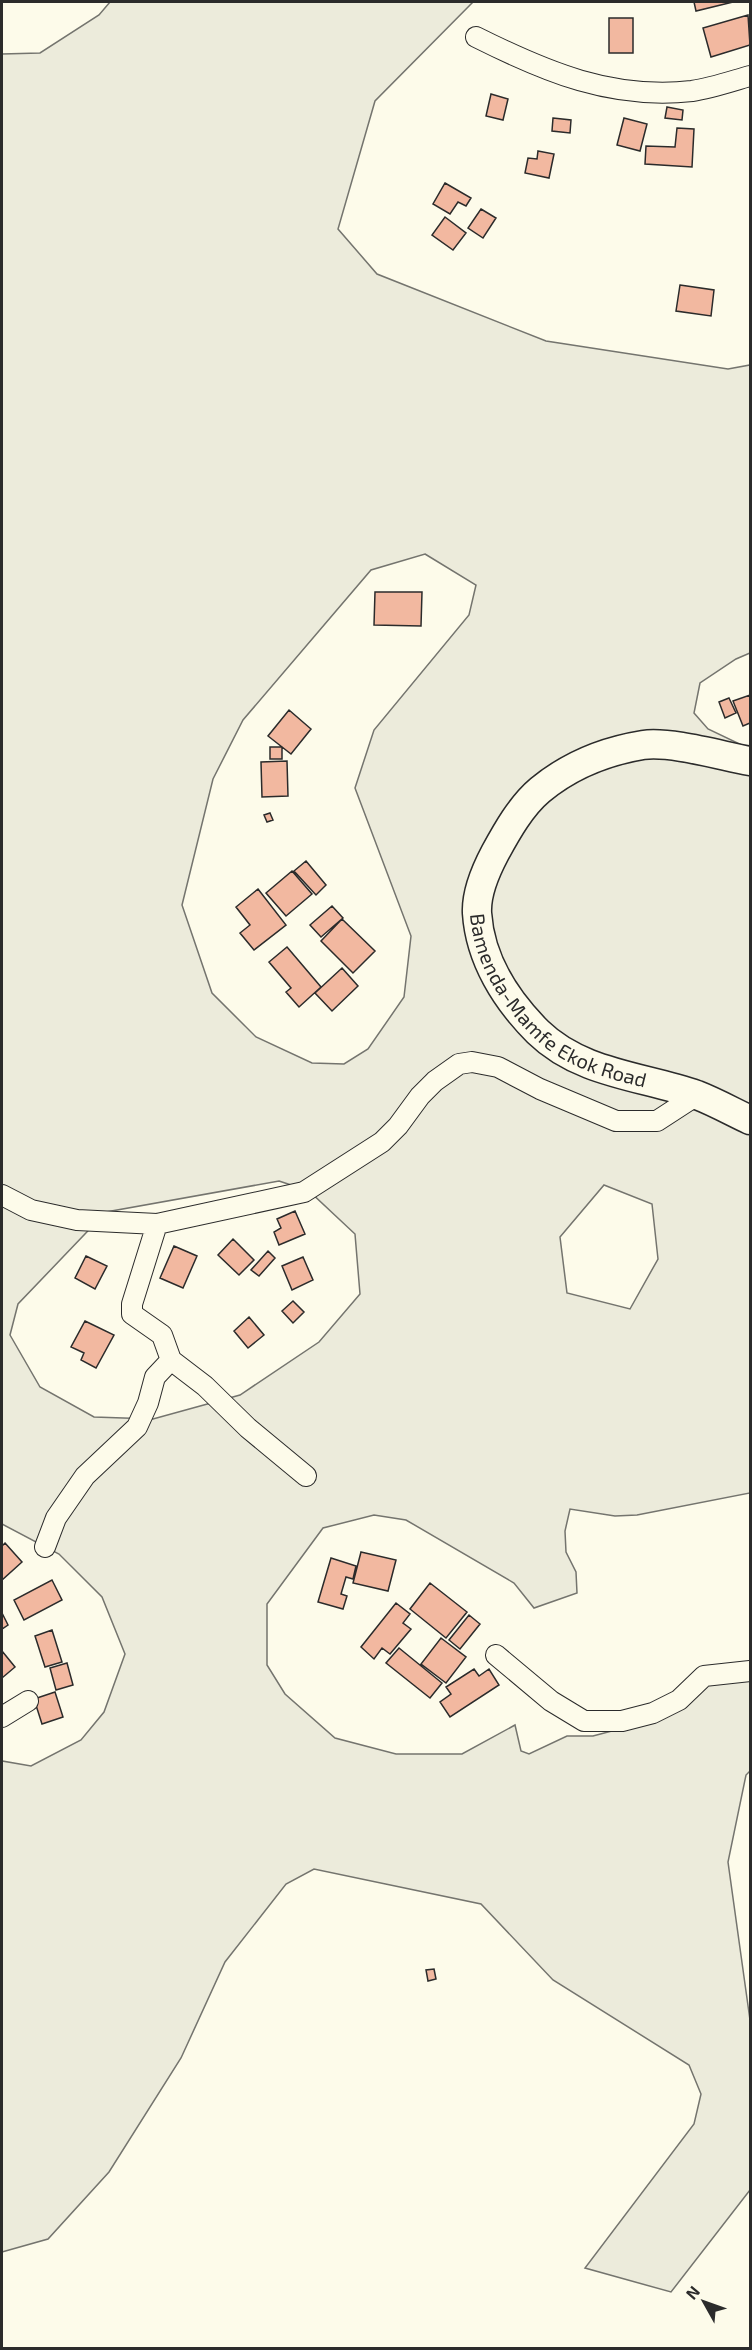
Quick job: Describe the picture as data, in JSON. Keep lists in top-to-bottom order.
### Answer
{
  "streets": {
    "highway": ["Bamenda-Mamfe Ekok Road"]
  },
  "north": "top left"
}
